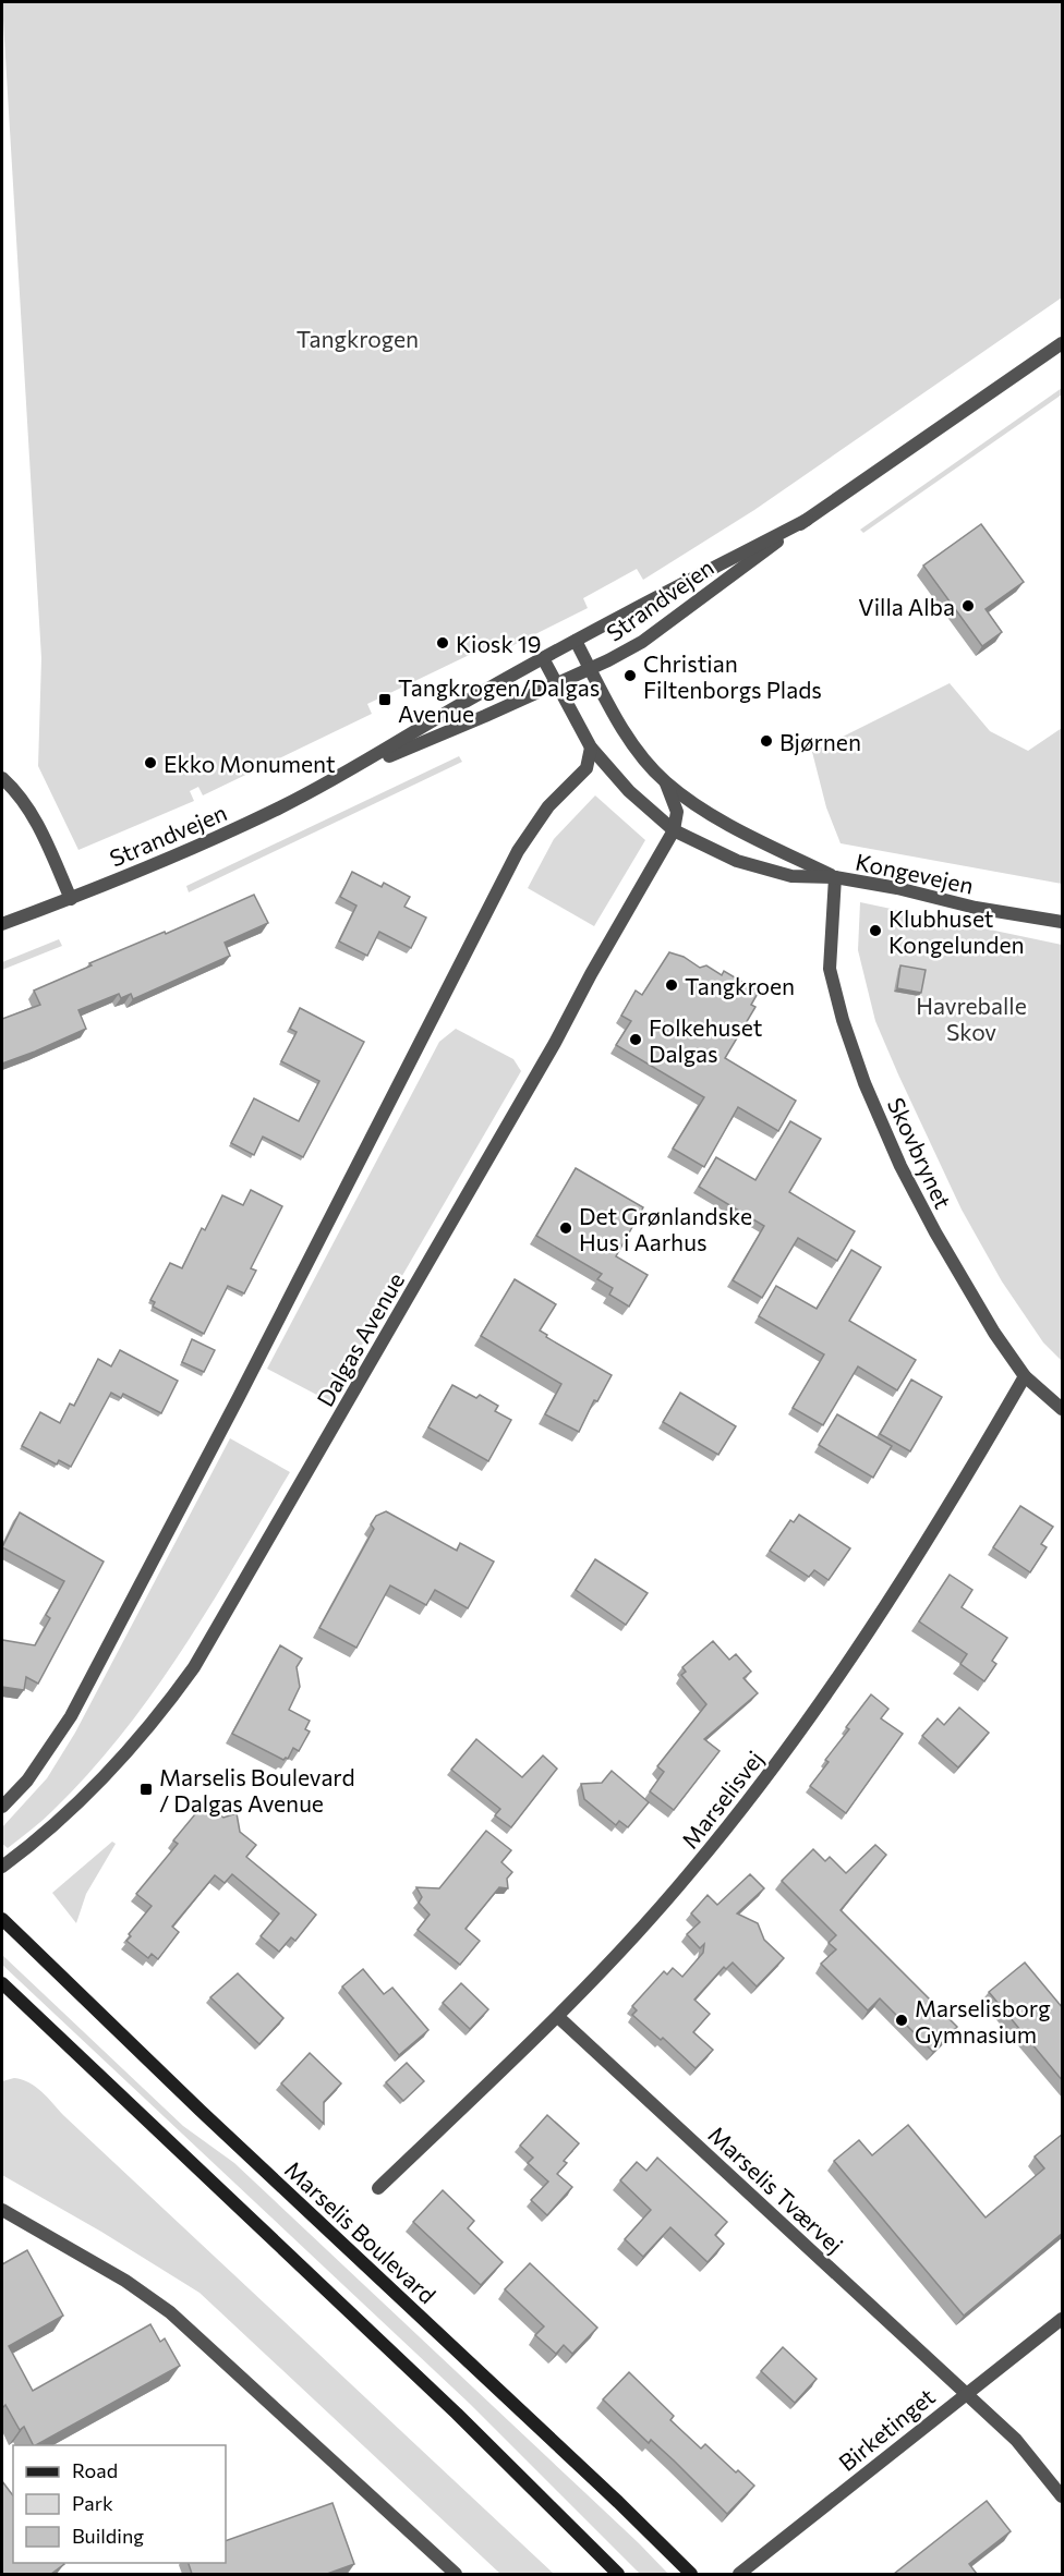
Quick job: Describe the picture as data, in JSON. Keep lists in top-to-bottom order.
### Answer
{
  "streets": {
    "main road": ["Marselis Boulevard"],
    "street": [
      "Strandvejen",
      "Kongevejen",
      "Skovbrynet",
      "Dalgas Avenue",
      "Marselisvej",
      "Marselis Tværvej",
      "Birketinget"
    ]
  },
  "crossings": [
    ["Kongevejen", "Skovbrynet"],
    ["Skovbrynet", "Marselisvej"],
    ["Marselisvej", "Marselis Tværvej"],
    ["Marselis Tværvej", "Birketinget"]
  ],
  "parks": ["Tangkrogen", "Havreballe Skov"],
  "places": {
    "other": [
      "Villa Alba",
      "Kiosk 19",
      "Christian Filtenborgs Plads",
      "Bjørnen",
      "Ekko Monument",
      "Klubhuset Kongelunden",
      "Tangkroen",
      "Folkehuset Dalgas",
      "Det Grønlandske Hus i Aarhus",
      "Marselisborg Gymnasium"
    ],
    "transit": ["Tangkrogen/Dalgas Avenue", "Marselis Boulevard / Dalgas Avenue"]
  },
  "legend": ["Road", "Park", "Building"]
}
